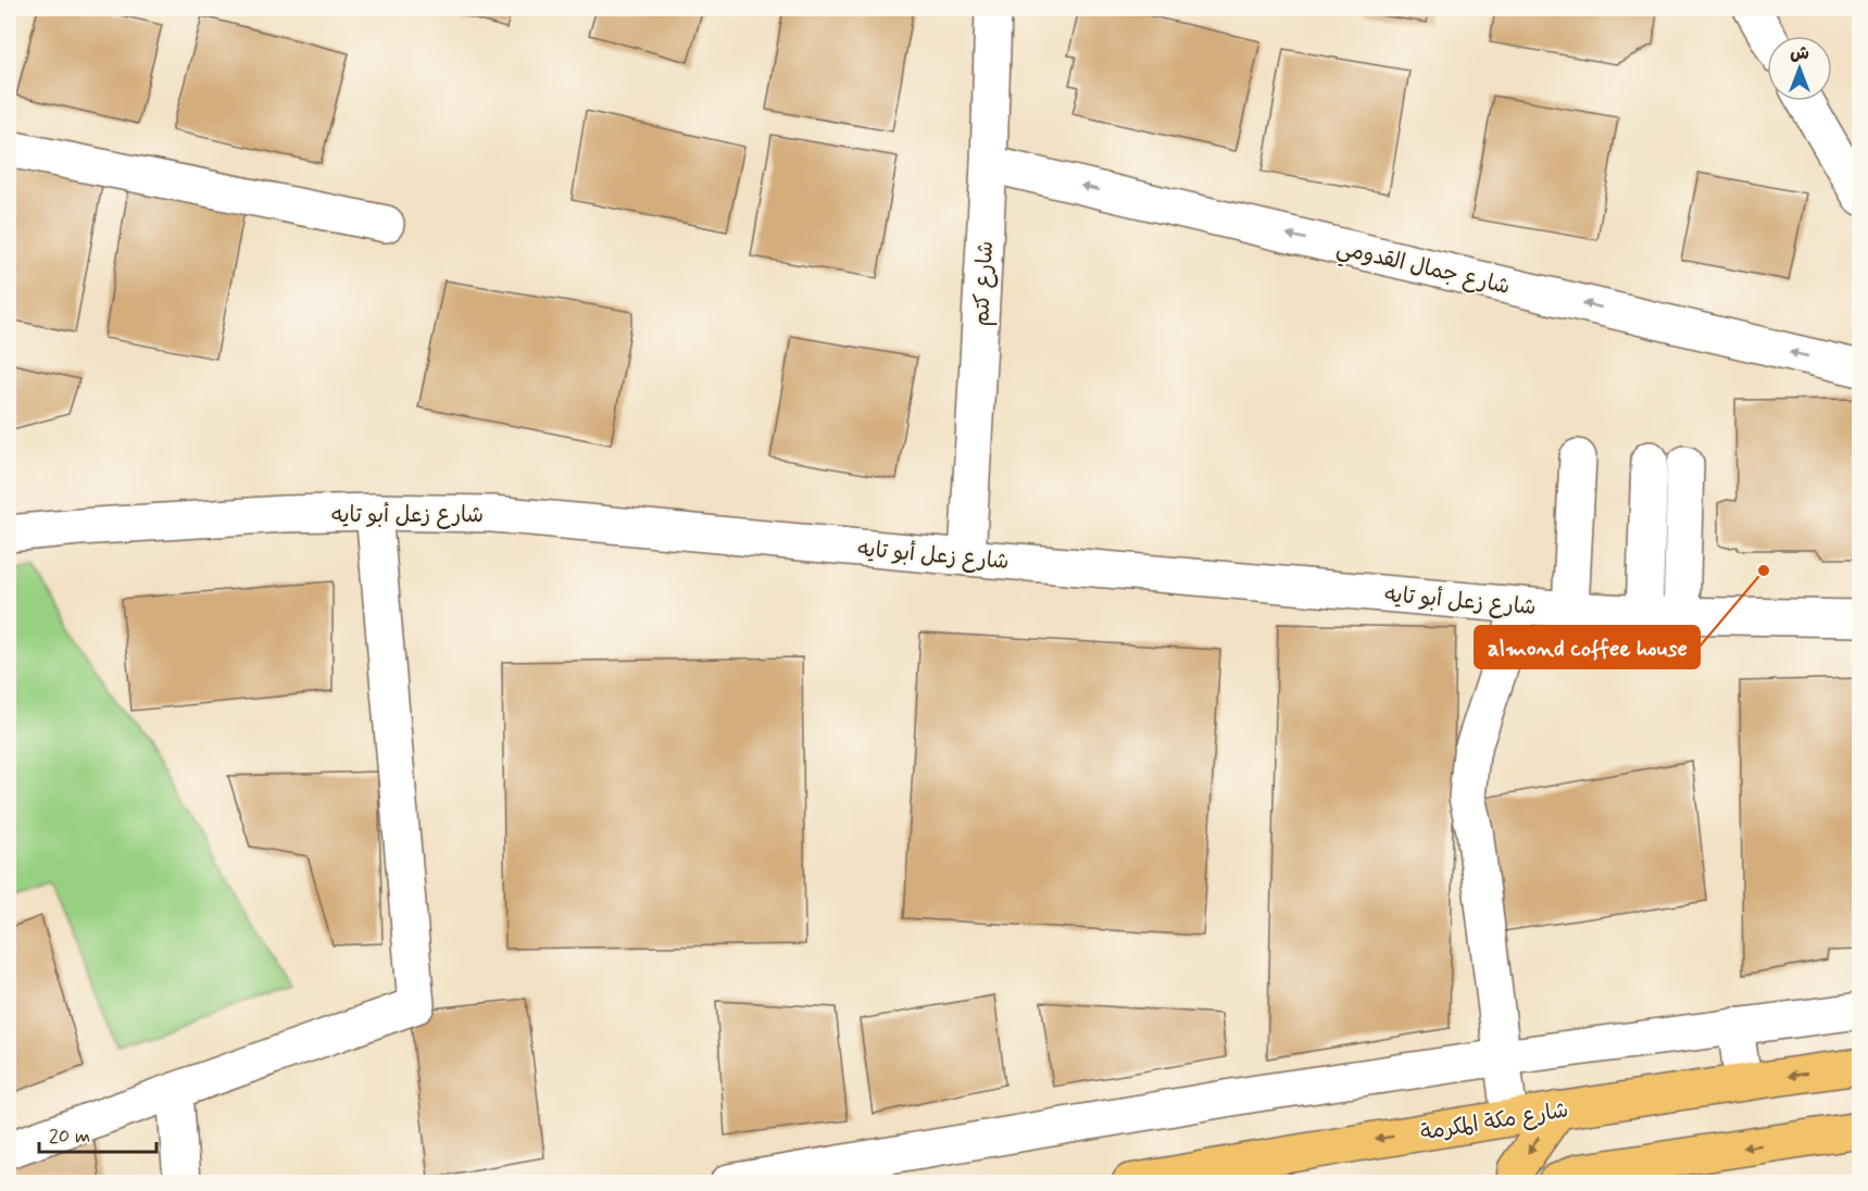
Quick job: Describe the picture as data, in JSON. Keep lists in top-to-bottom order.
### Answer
{
  "streets": {
    "main road": ["شارع مكة المكرمة"],
    "street": ["شارع جمال القدومي", "شارع كتم", "شارع زعل أبو تايه"]
  },
  "crossings": [
    ["شارع جمال القدومي", "شارع كتم"],
    ["شارع كتم", "شارع زعل أبو تايه"]
  ],
  "one_way": ["شارع جمال القدومي", "شارع مكة المكرمة"],
  "places": ["almond coffee house"],
  "scale_bar": "20 m",
  "north": "top"
}
